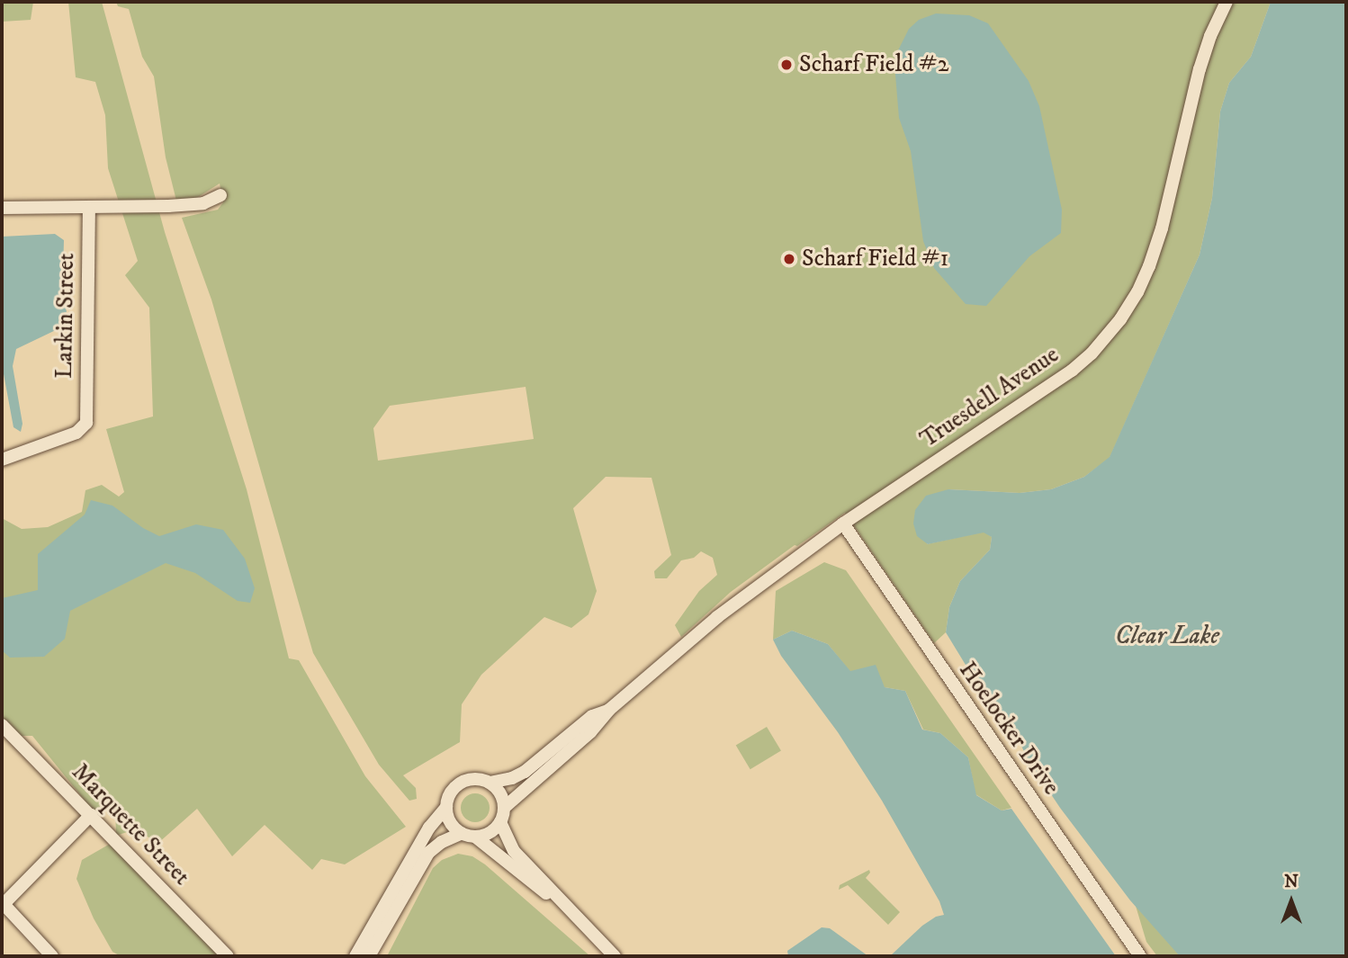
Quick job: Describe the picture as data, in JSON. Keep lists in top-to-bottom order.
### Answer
{
  "streets": {
    "street": [
      "Larkin Street",
      "Truesdell Avenue",
      "Hoelocker Drive",
      "Marquette Street"
    ]
  },
  "crossings": [
    ["Truesdell Avenue", "Hoelocker Drive"]
  ],
  "water": ["Clear Lake"],
  "places": ["Scharf Field #2", "Scharf Field #1"],
  "north": "top"
}
